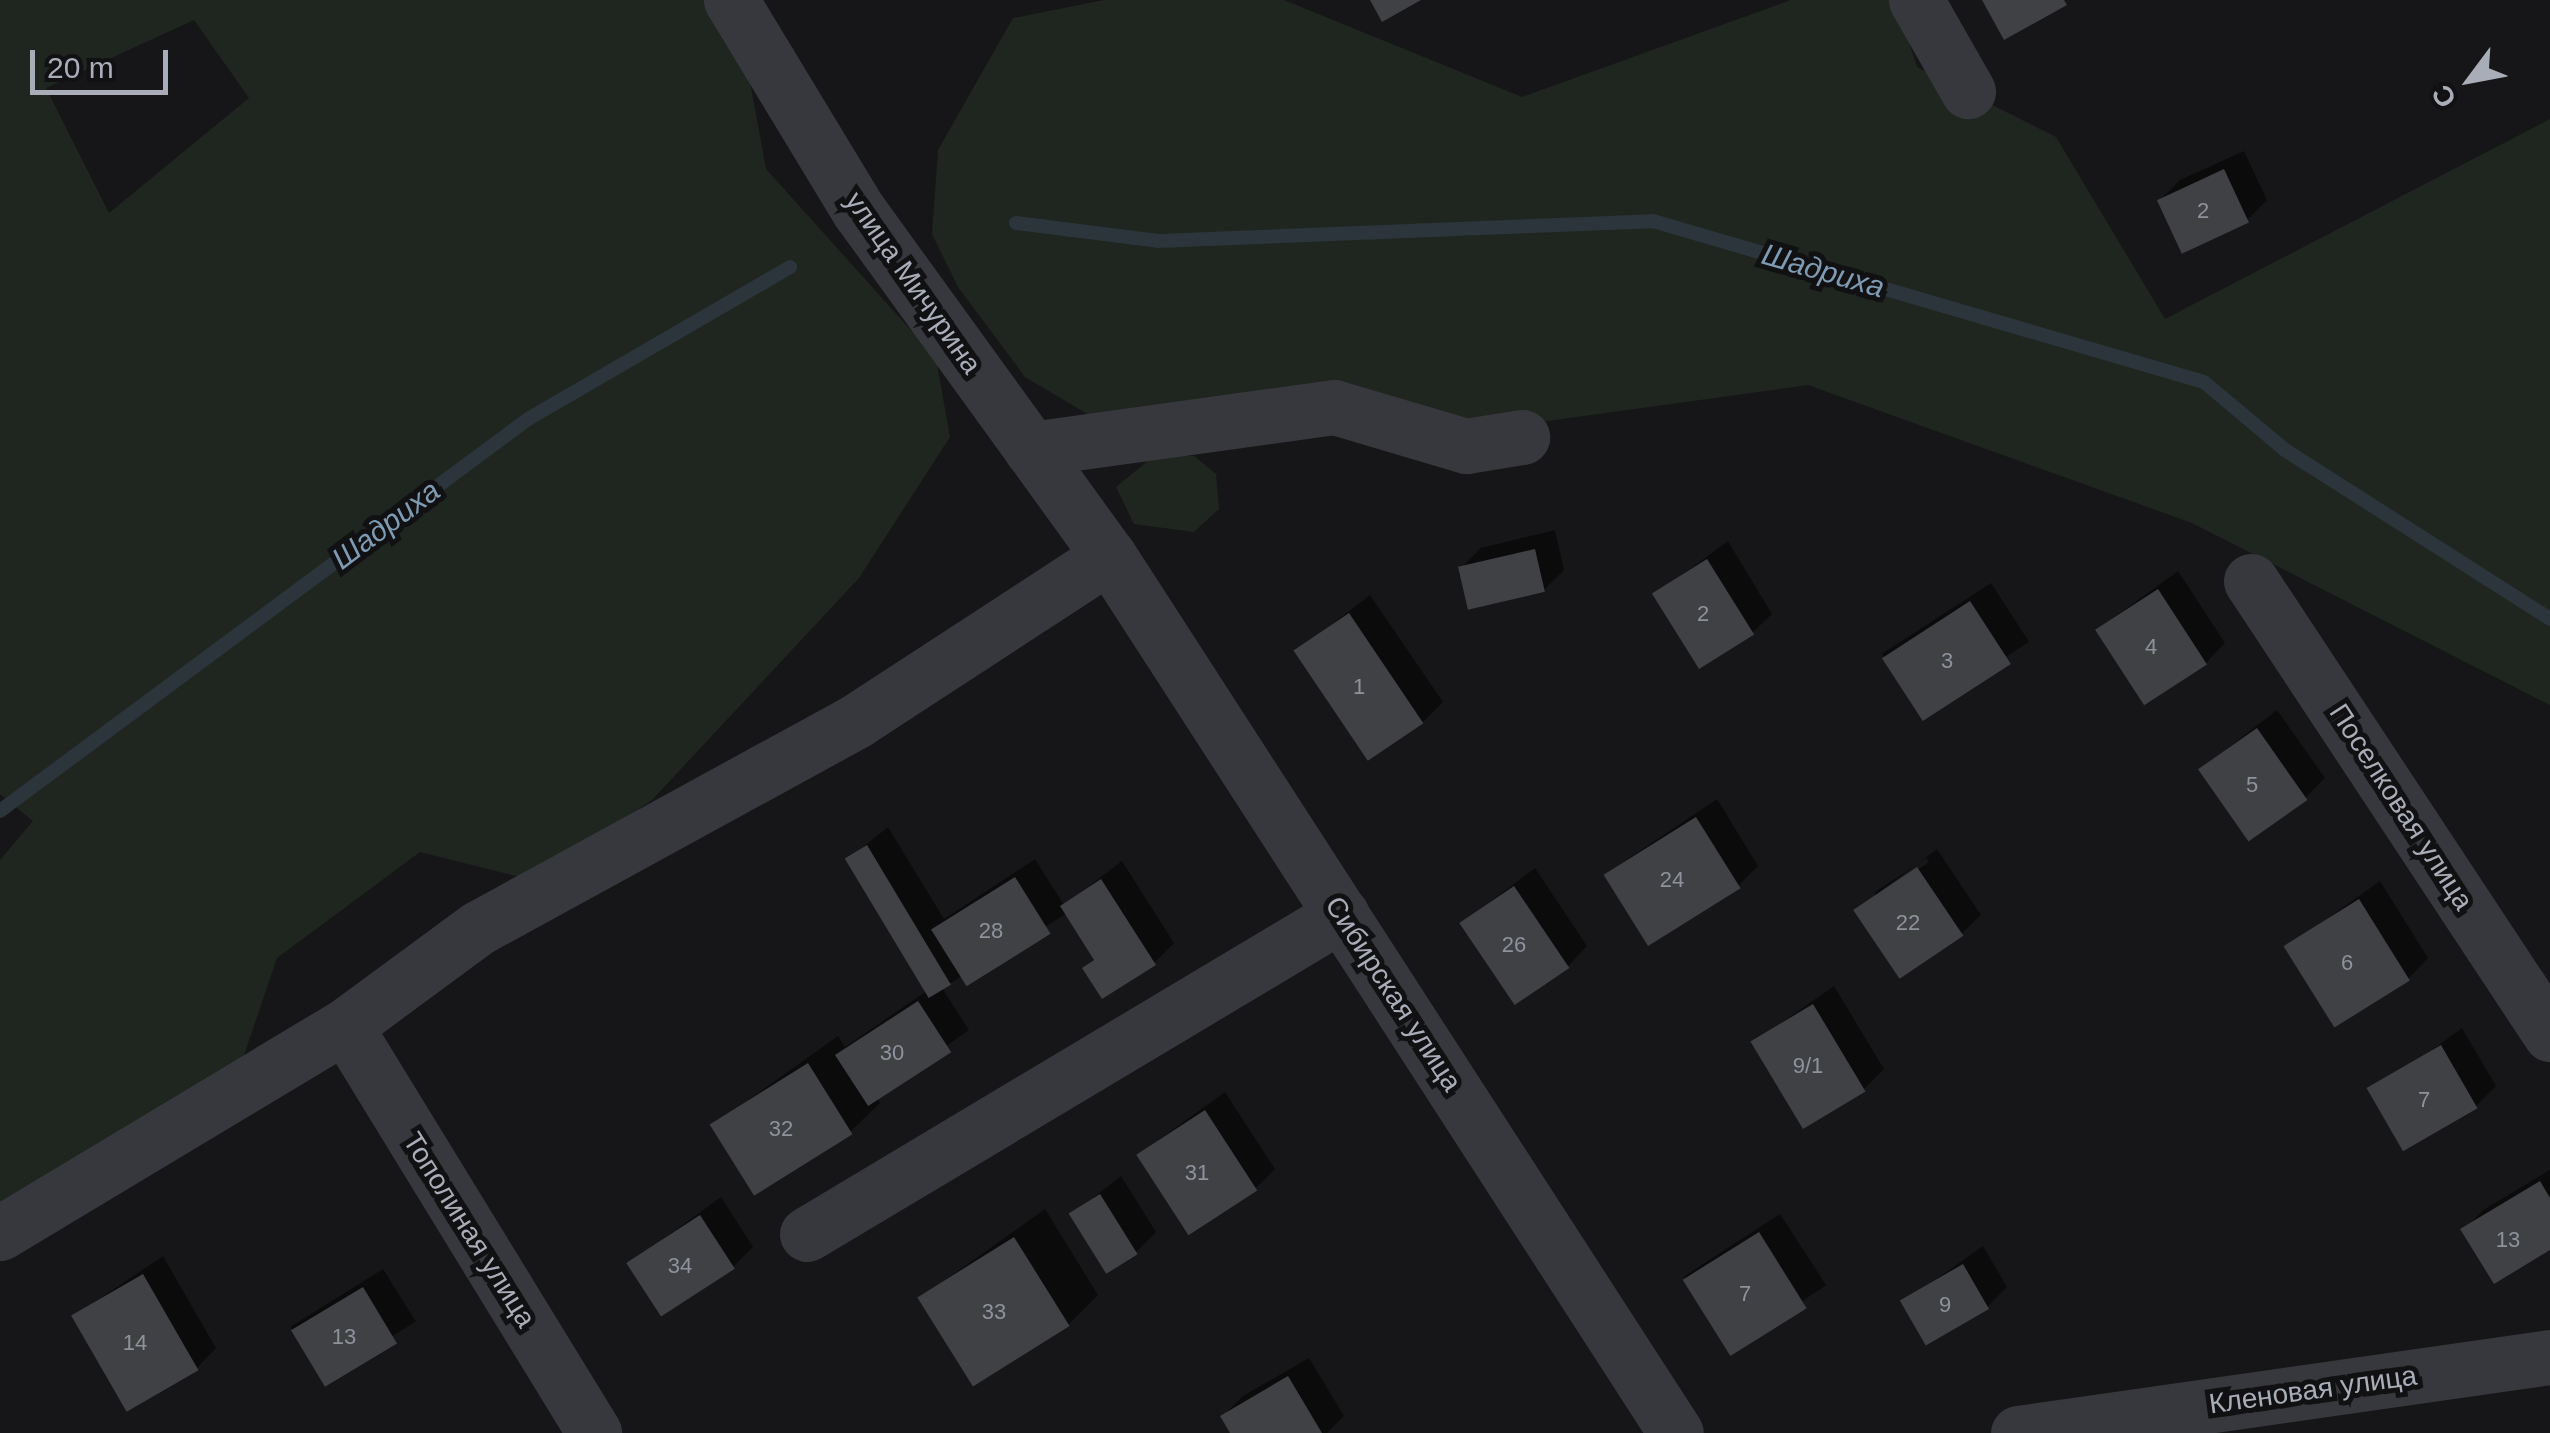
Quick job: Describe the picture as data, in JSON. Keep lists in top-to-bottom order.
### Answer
{
  "streets": {
    "street": [
      "улица Мичурина",
      "Поселковая улица",
      "Сибирская улица",
      "Тополиная улица",
      "Кленовая улица"
    ]
  },
  "crossings": [
    ["улица Мичурина", "Сибирская улица"]
  ],
  "water": ["Шадриха"],
  "house_numbers": [
    "2",
    "2",
    "4",
    "3",
    "1",
    "5",
    "24",
    "22",
    "28",
    "26",
    "6",
    "30",
    "9/1",
    "7",
    "32",
    "31",
    "13",
    "34",
    "7",
    "9",
    "33",
    "13",
    "14"
  ],
  "scale_bar": "20 m",
  "north": "bottom left"
}
